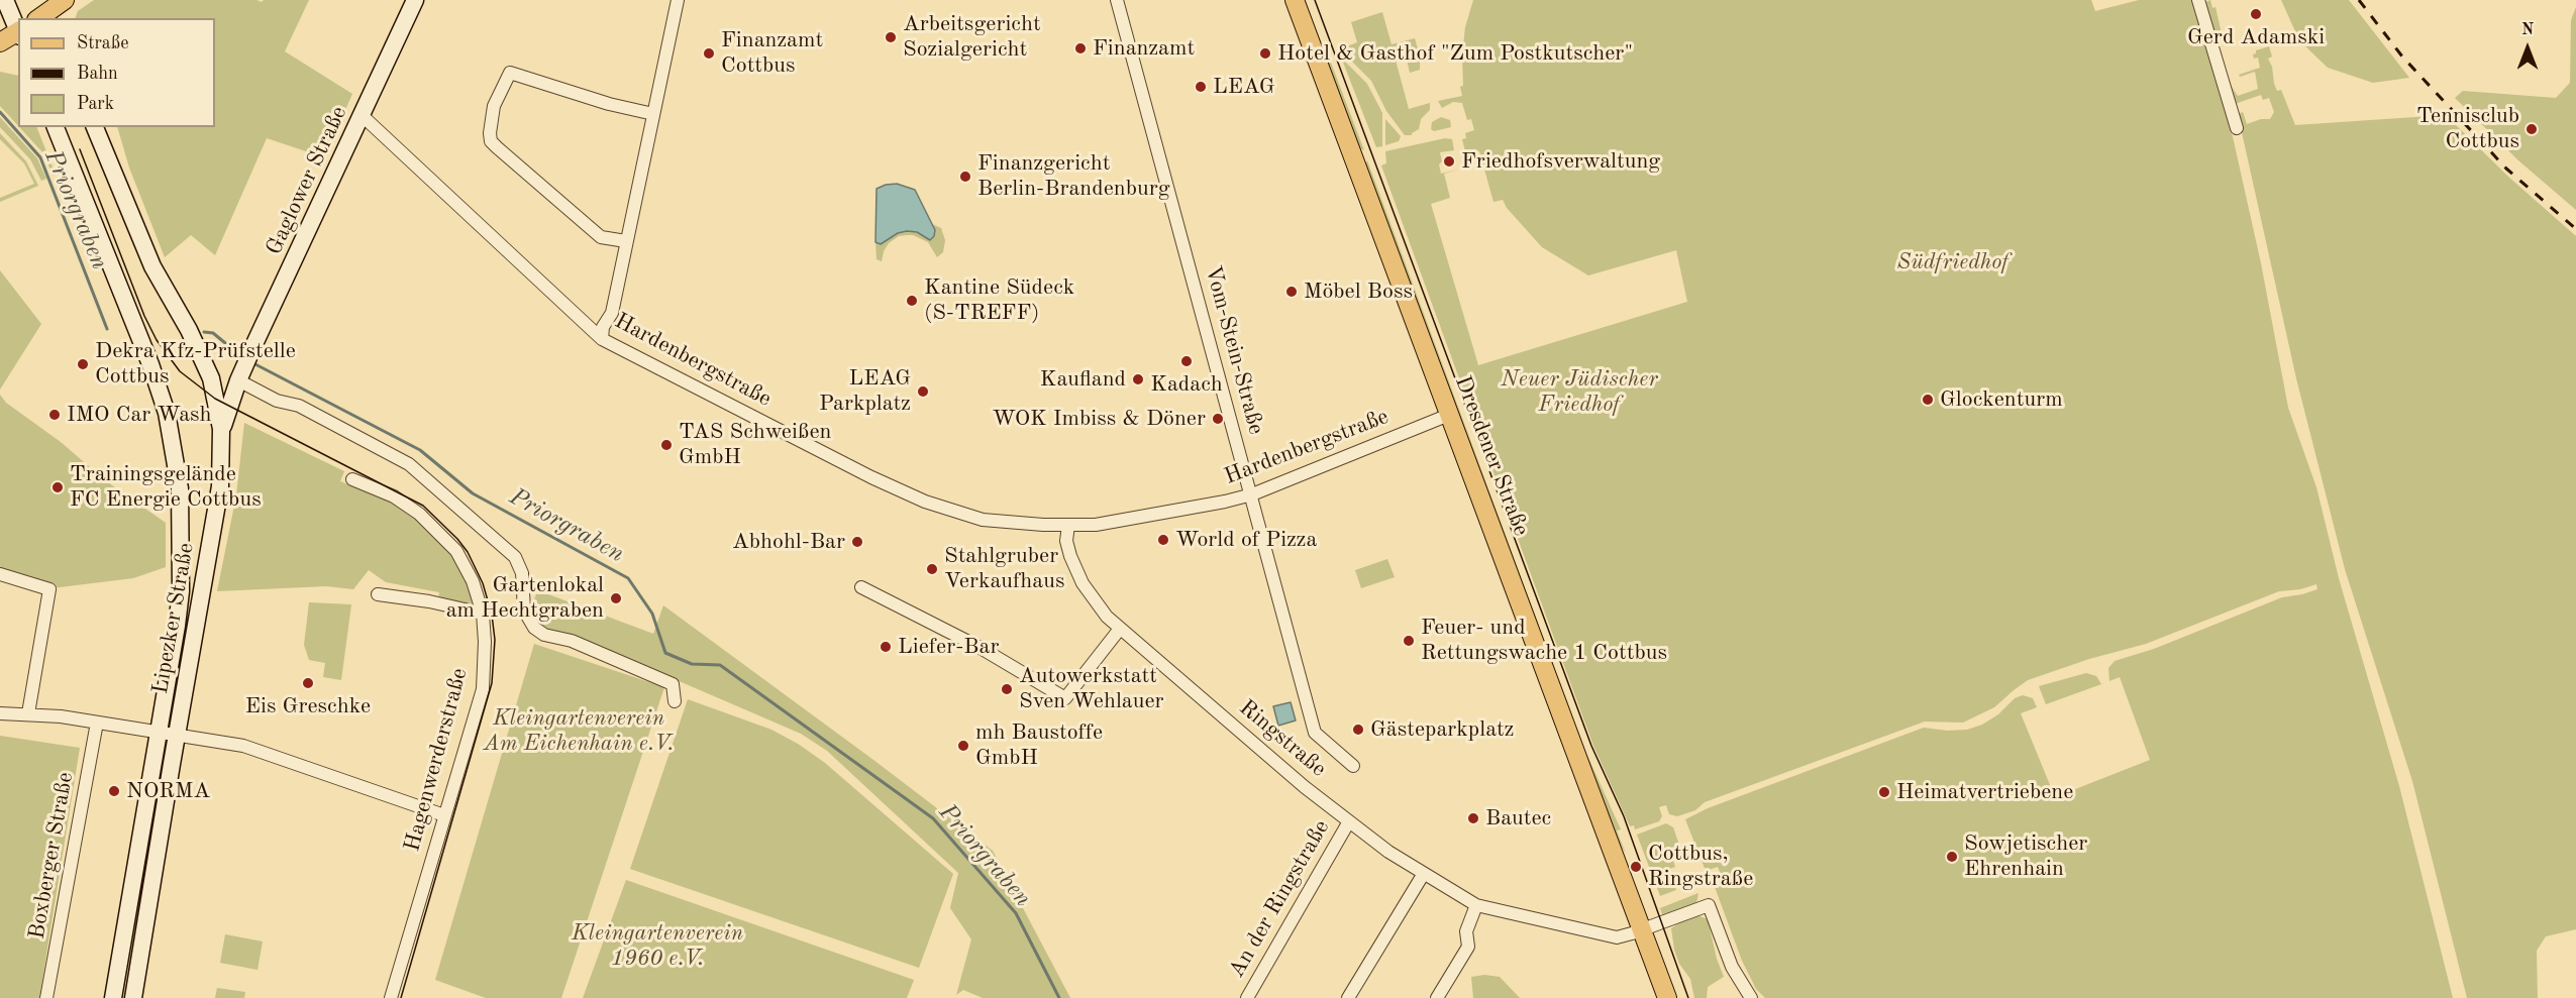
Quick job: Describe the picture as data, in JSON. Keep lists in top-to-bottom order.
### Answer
{
  "streets": {
    "main road": ["Gaglower Straße", "Dresdener Straße", "Lipezker Straße"],
    "street": [
      "Vom-Stein-Straße",
      "Hardenbergstraße",
      "Ringstraße",
      "Hagenwerderstraße",
      "Boxberger Straße",
      "An der Ringstraße"
    ]
  },
  "crossings": [
    ["Gaglower Straße", "Hardenbergstraße"],
    ["Gaglower Straße", "Lipezker Straße"],
    ["Vom-Stein-Straße", "Hardenbergstraße"],
    ["Hardenbergstraße", "Dresdener Straße"],
    ["Hardenbergstraße", "Ringstraße"],
    ["Dresdener Straße", "Ringstraße"],
    ["Ringstraße", "An der Ringstraße"]
  ],
  "water": ["Priorgraben"],
  "parks": [
    "Südfriedhof",
    "Neuer Jüdischer Friedhof",
    "Kleingartenverein Am Eichenhain e.V.",
    "Kleingartenverein 1960 e.V."
  ],
  "places": [
    "Gerd Adamski",
    "Arbeitsgericht Sozialgericht",
    "Finanzamt",
    "Finanzamt Cottbus",
    "Hotel & Gasthof \"Zum Postkutscher\"",
    "LEAG",
    "Tennisclub Cottbus",
    "Friedhofsverwaltung",
    "Finanzgericht Berlin-Brandenburg",
    "Möbel Boss",
    "Kantine Südeck (S-TREFF)",
    "Kadach",
    "Dekra Kfz-Prüfstelle Cottbus",
    "Kaufland",
    "LEAG Parkplatz",
    "Glockenturm",
    "IMO Car Wash",
    "WOK Imbiss & Döner",
    "TAS Schweißen GmbH",
    "Trainingsgelände FC Energie Cottbus",
    "World of Pizza",
    "Abhohl-Bar",
    "Stahlgruber Verkaufhaus",
    "Gartenlokal am Hechtgraben",
    "Feuer- und Rettungswache 1 Cottbus",
    "Liefer-Bar",
    "Eis Greschke",
    "Autowerkstatt Sven Wehlauer",
    "Gästeparkplatz",
    "mh Baustoffe GmbH",
    "NORMA",
    "Heimatvertriebene",
    "Bautec",
    "Sowjetischer Ehrenhain",
    "Cottbus, Ringstraße"
  ],
  "legend": ["Straße", "Bahn", "Park"],
  "north": "top"
}
